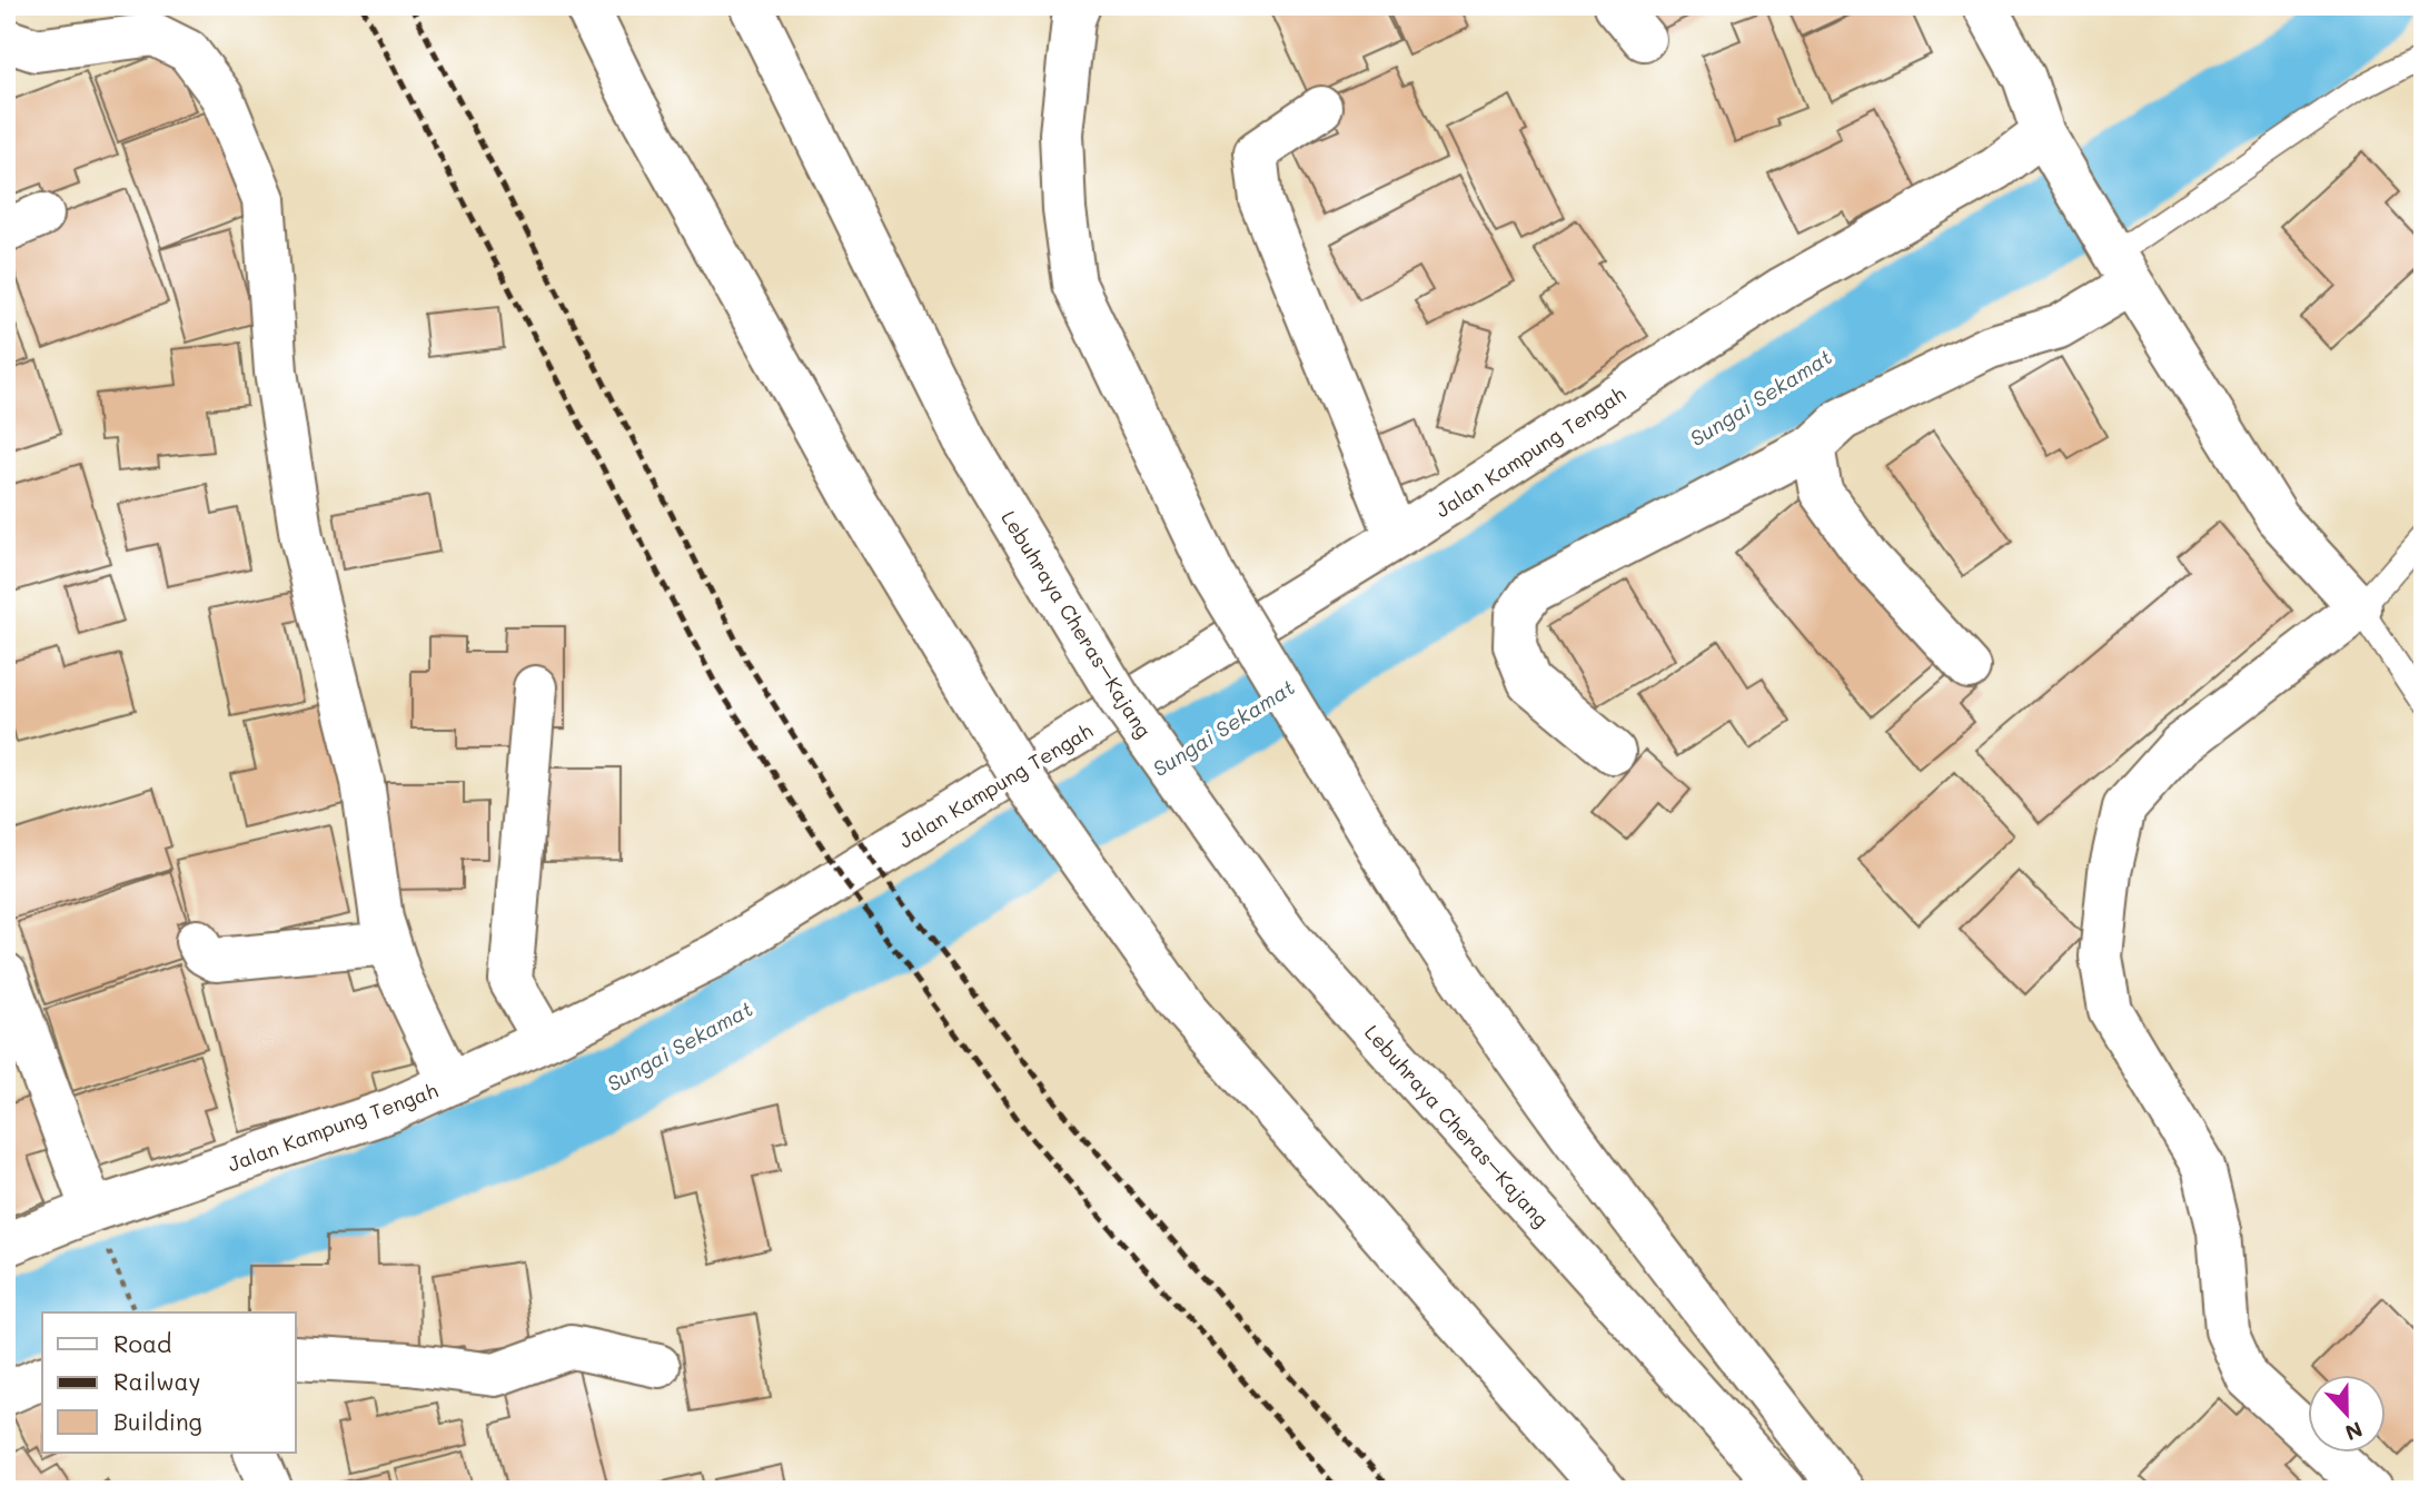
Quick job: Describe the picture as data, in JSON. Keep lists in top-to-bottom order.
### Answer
{
  "streets": {
    "main road": ["Jalan Kampung Tengah", "Lebuhraya Cheras–Kajang"]
  },
  "water": ["Sungai Sekamat"],
  "legend": ["Road", "Railway", "Building"],
  "north": "bottom"
}
